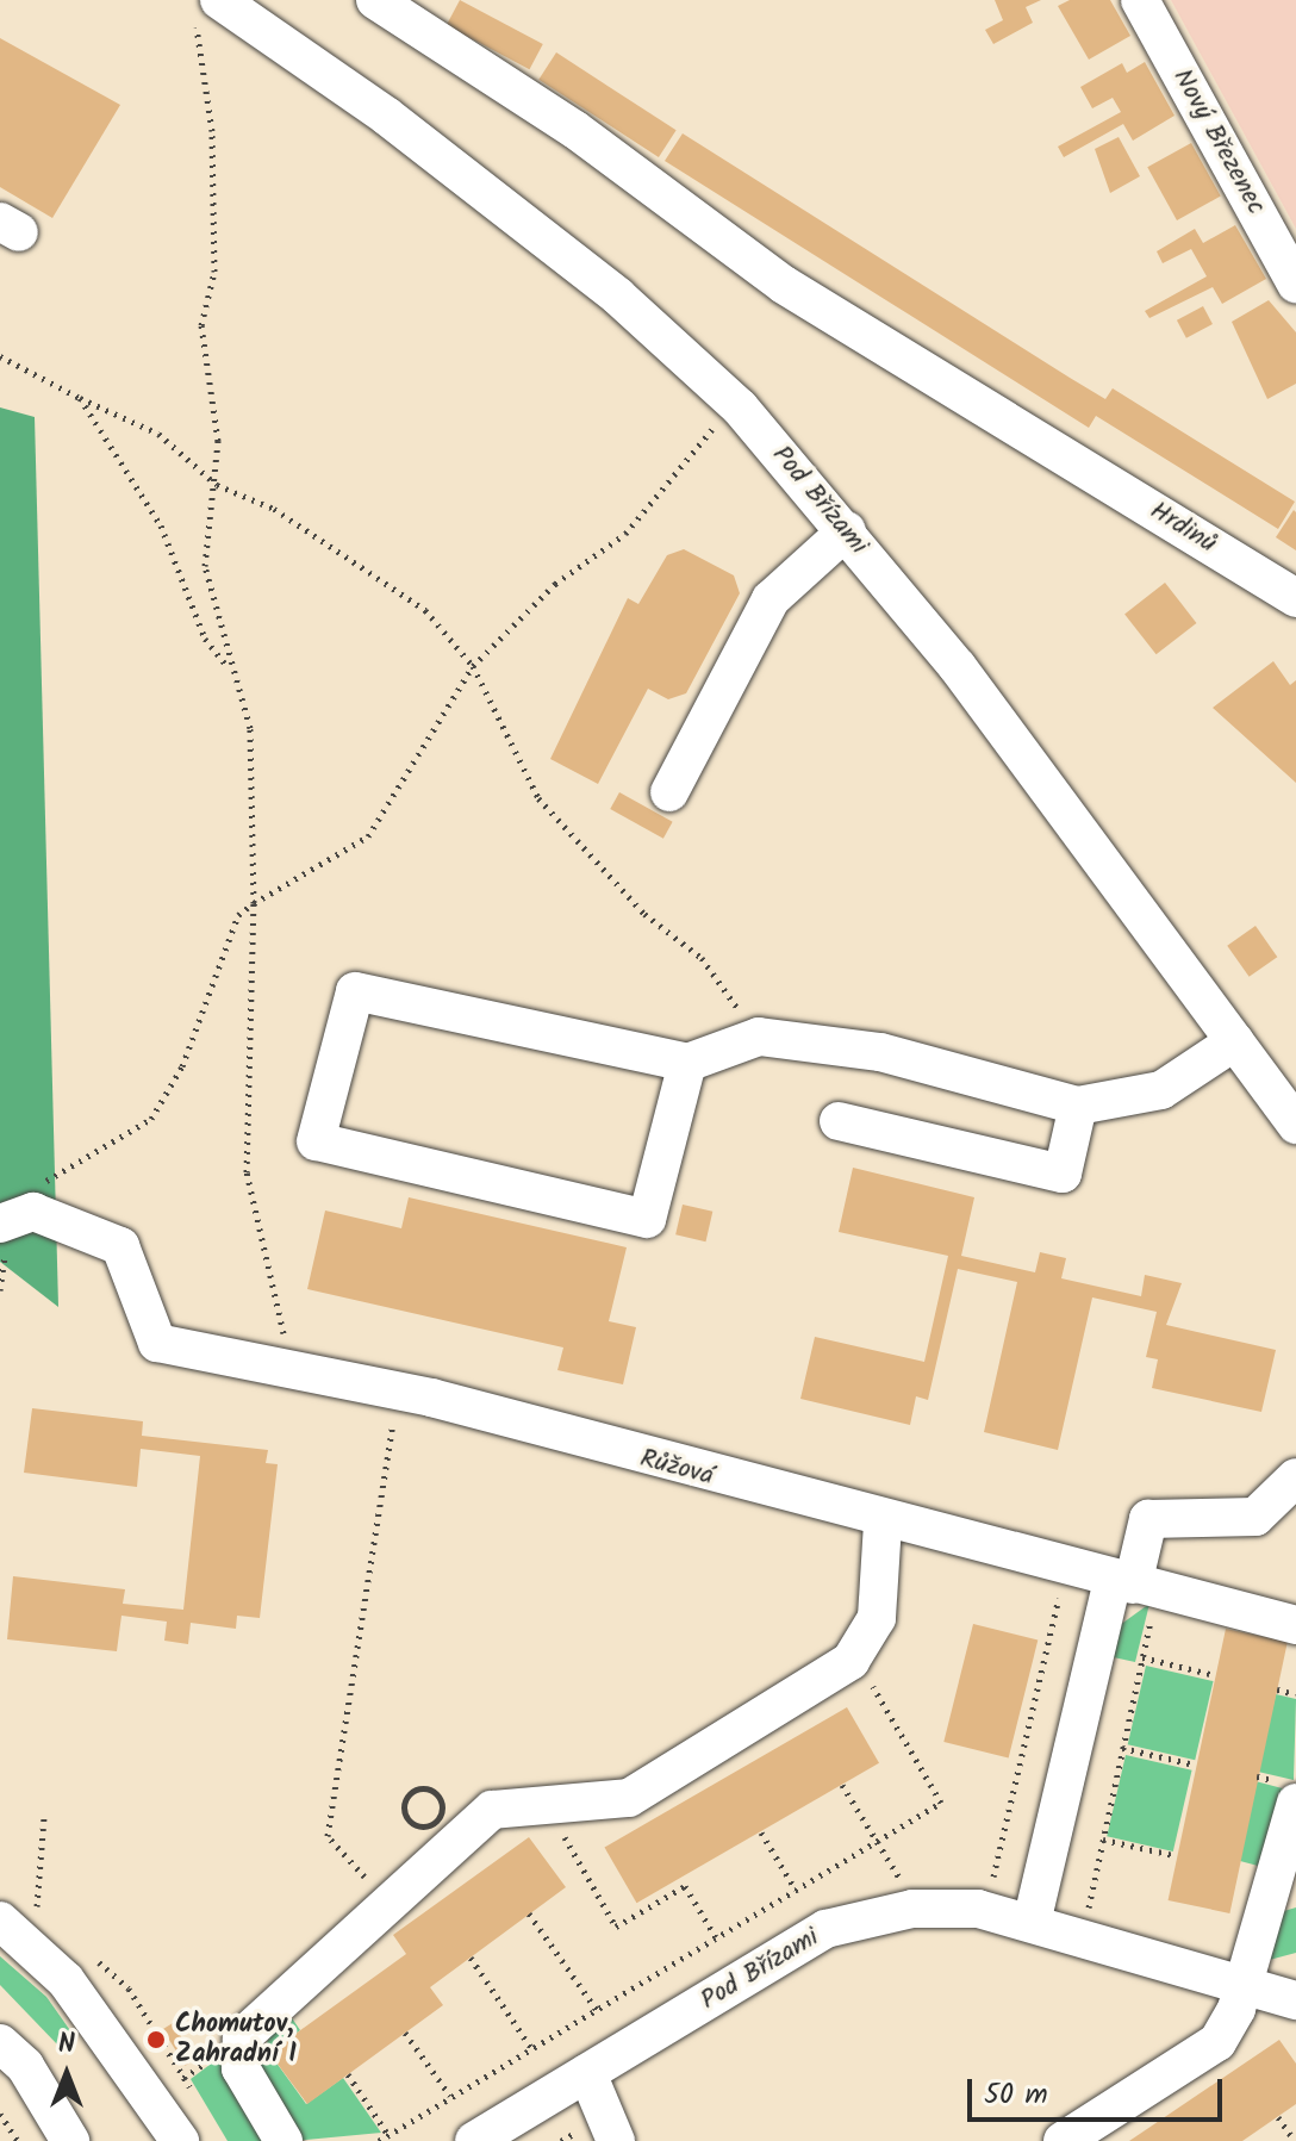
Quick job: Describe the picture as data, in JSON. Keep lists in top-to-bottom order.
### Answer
{
  "streets": {
    "street": [
      "Nový Březenec",
      "Pod Břízami",
      "Hrdinů",
      "Růžová"
    ]
  },
  "places": ["Chomutov, Zahradní I"],
  "scale_bar": "50 m",
  "north": "top"
}
